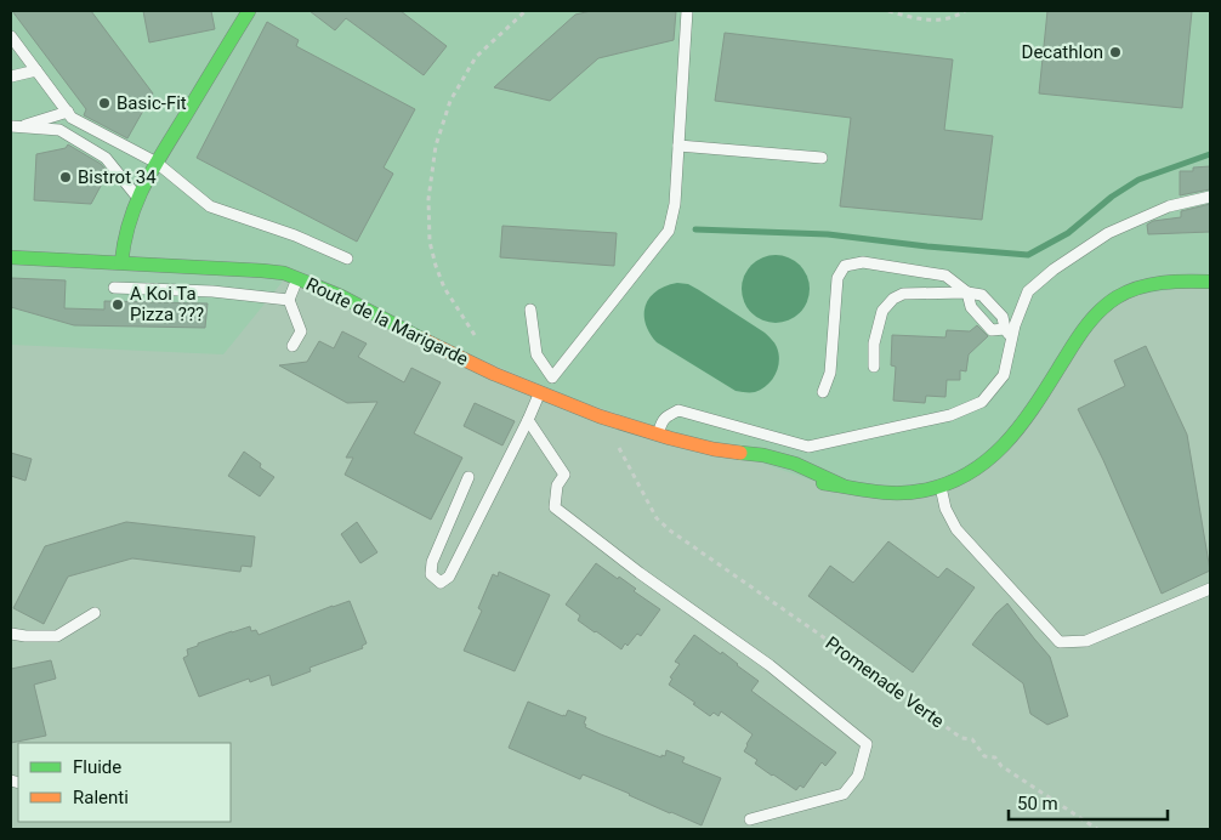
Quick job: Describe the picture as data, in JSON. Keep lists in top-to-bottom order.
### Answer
{
  "streets": {
    "main road": ["Route de la Marigarde"],
    "path": ["Promenade Verte"]
  },
  "places": [
    "Decathlon",
    "Basic-Fit",
    "Bistrot 34",
    "A Koi Ta Pizza ???"
  ],
  "legend": ["Fluide", "Ralenti"],
  "scale_bar": "50 m"
}
